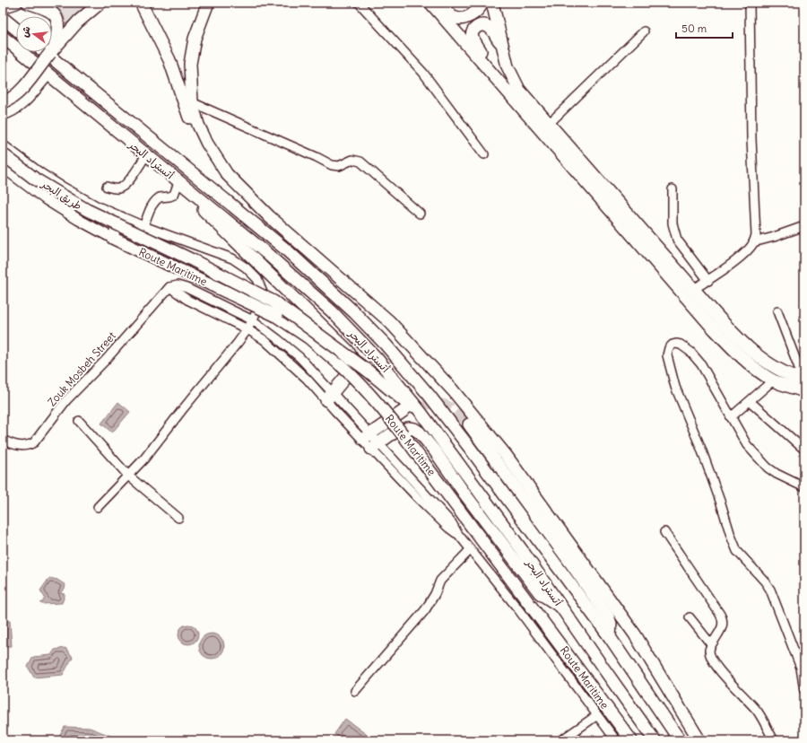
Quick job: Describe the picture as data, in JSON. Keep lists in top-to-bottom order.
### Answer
{
  "streets": {
    "highway": ["أتستراد البحر", "Route Maritime"],
    "main road": ["طريق البحر"],
    "street": ["Zouk Mosbeh Street"]
  },
  "crossings": [
    ["طريق البحر", "Route Maritime"]
  ],
  "scale_bar": "50 m",
  "north": "left"
}
